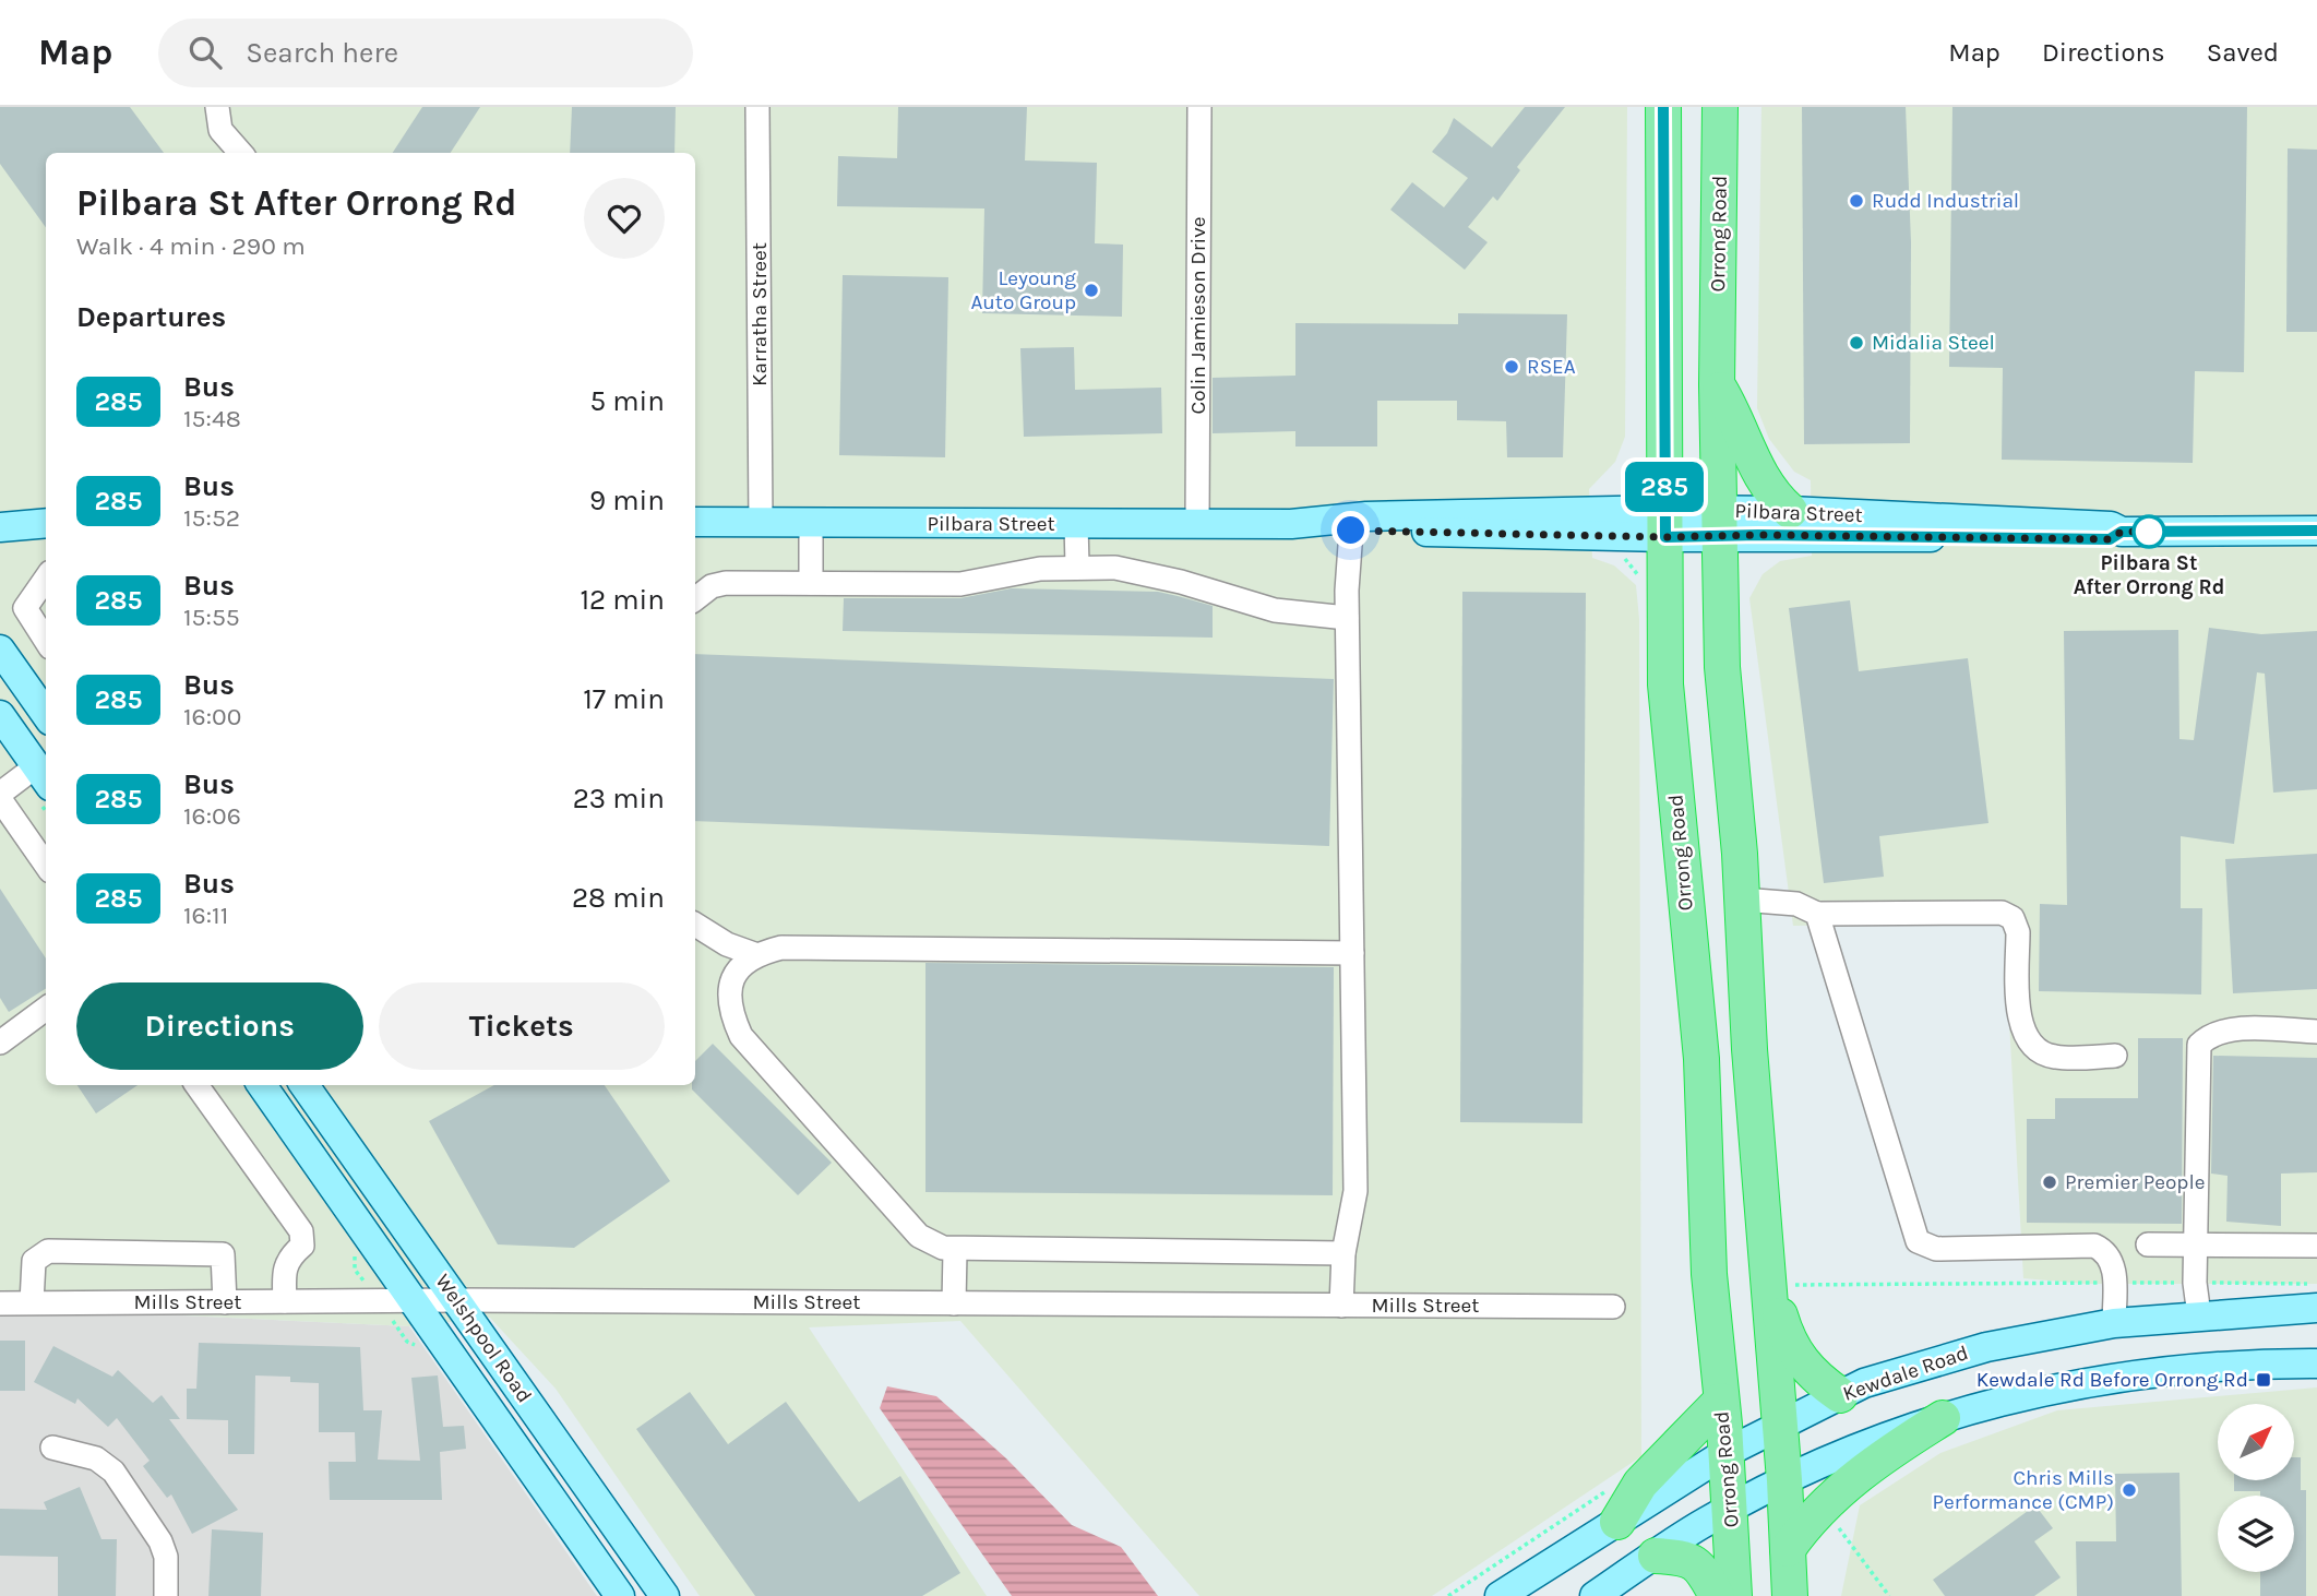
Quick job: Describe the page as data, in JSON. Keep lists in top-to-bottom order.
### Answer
{
  "streets": {
    "highway": ["Orrong Road"],
    "main road": ["Pilbara Street", "Welshpool Road", "Kewdale Road"],
    "street": ["Karratha Street", "Colin Jamieson Drive", "Mills Street"]
  },
  "crossings": [
    ["Orrong Road", "Pilbara Street"],
    ["Orrong Road", "Kewdale Road"],
    ["Karratha Street", "Pilbara Street"],
    ["Colin Jamieson Drive", "Pilbara Street"],
    ["Mills Street", "Welshpool Road"]
  ],
  "places": {
    "other": [
      "Rudd Industrial",
      "Leyoung Auto Group",
      "Midalia Steel",
      "RSEA",
      "Pilbara St After Orrong Rd",
      "Premier People",
      "Chris Mills Performance (CMP)"
    ],
    "transit": ["Kewdale Rd Before Orrong Rd"]
  },
  "lines": ["bus line 285"],
  "north": "top right",
  "page": {
    "header": "Map",
    "search": "Search here",
    "nav": ["Map", "Directions", "Saved"],
    "on_map": "285",
    "heading": [
      ["Pilbara St After Orrong Rd", "Walk · 4 min · 290 m"],
      "Departures"
    ],
    "list": [
      {
        "mark": "285",
        "name": "Bus",
        "note": "15:48",
        "value": "5 min"
      },
      {
        "mark": "285",
        "name": "Bus",
        "note": "15:52",
        "value": "9 min"
      },
      {
        "mark": "285",
        "name": "Bus",
        "note": "15:55",
        "value": "12 min"
      },
      {
        "mark": "285",
        "name": "Bus",
        "note": "16:00",
        "value": "17 min"
      },
      {
        "mark": "285",
        "name": "Bus",
        "note": "16:06",
        "value": "23 min"
      },
      {
        "mark": "285",
        "name": "Bus",
        "note": "16:11",
        "value": "28 min"
      }
    ],
    "buttons": ["Directions", "Tickets"]
  }
}
